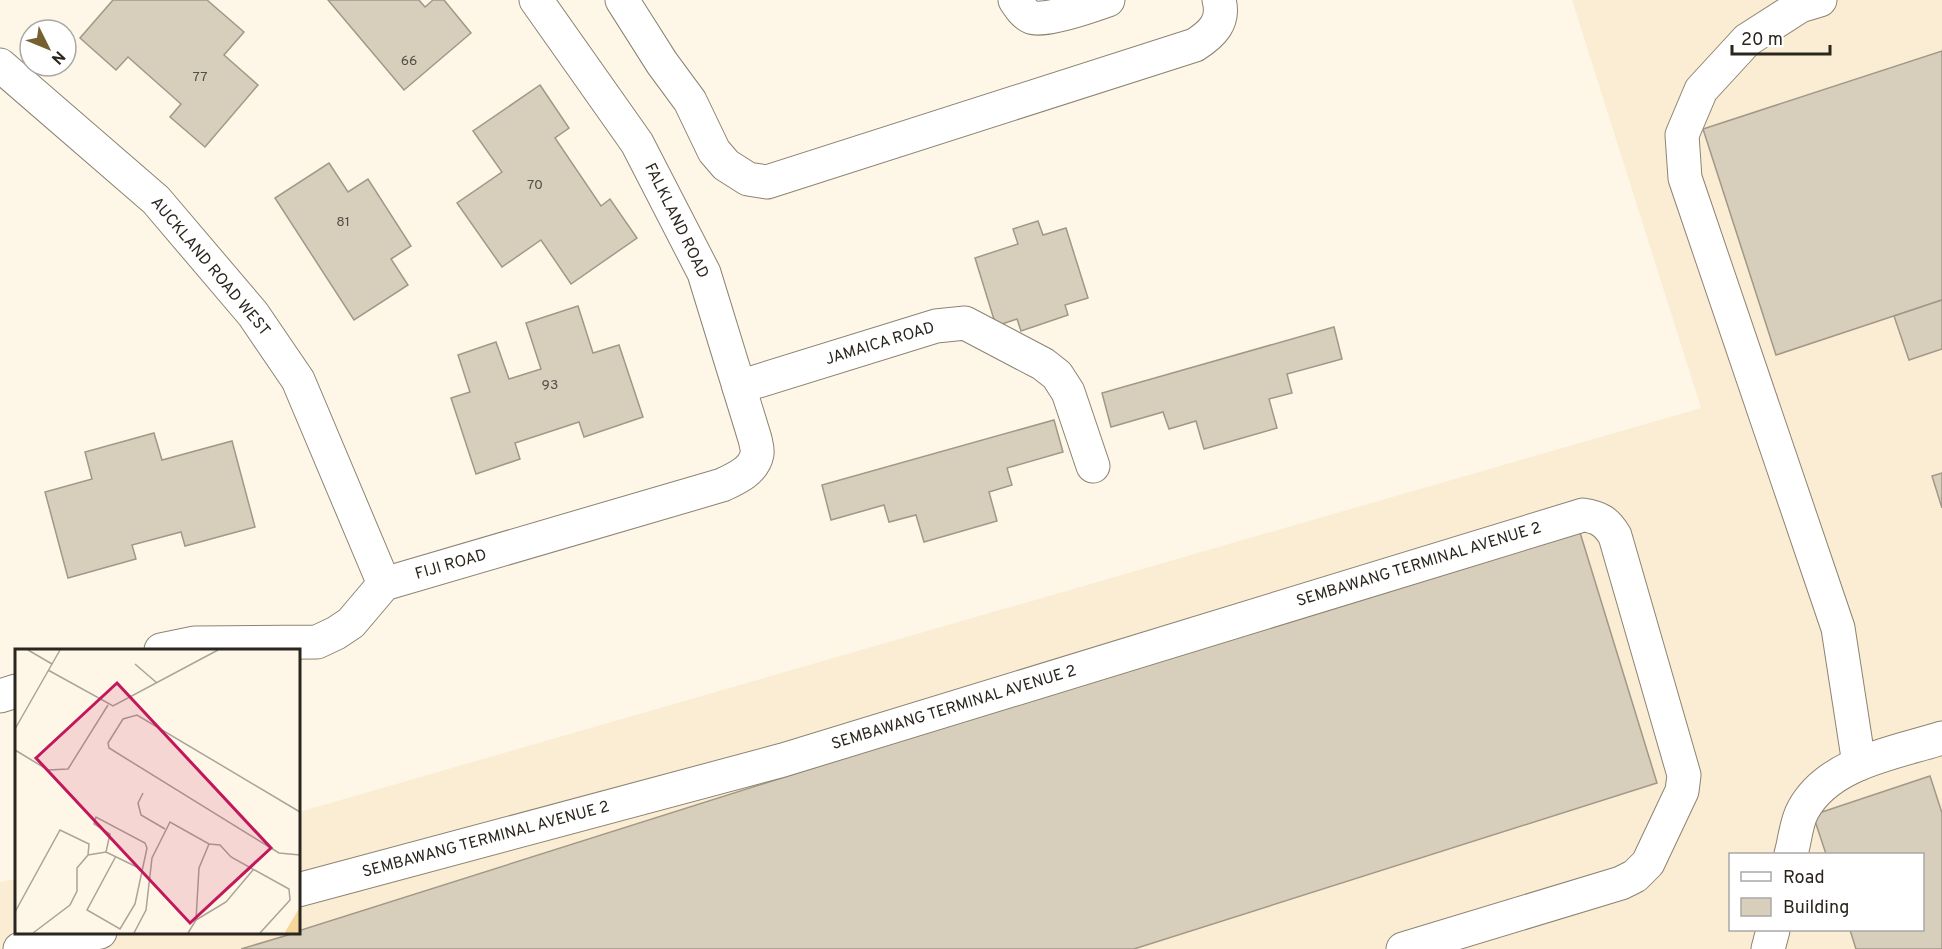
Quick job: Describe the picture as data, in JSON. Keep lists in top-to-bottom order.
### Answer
{
  "streets": {
    "street": [
      "FALKLAND ROAD",
      "AUCKLAND ROAD WEST",
      "JAMAICA ROAD",
      "FIJI ROAD",
      "SEMBAWANG TERMINAL AVENUE 2"
    ]
  },
  "crossings": [
    ["FALKLAND ROAD", "JAMAICA ROAD"],
    ["FALKLAND ROAD", "FIJI ROAD"],
    ["AUCKLAND ROAD WEST", "FIJI ROAD"]
  ],
  "house_numbers": [
    "66",
    "77",
    "70",
    "81",
    "93"
  ],
  "legend": ["Road", "Building"],
  "scale_bar": "20 m",
  "north": "bottom right"
}
